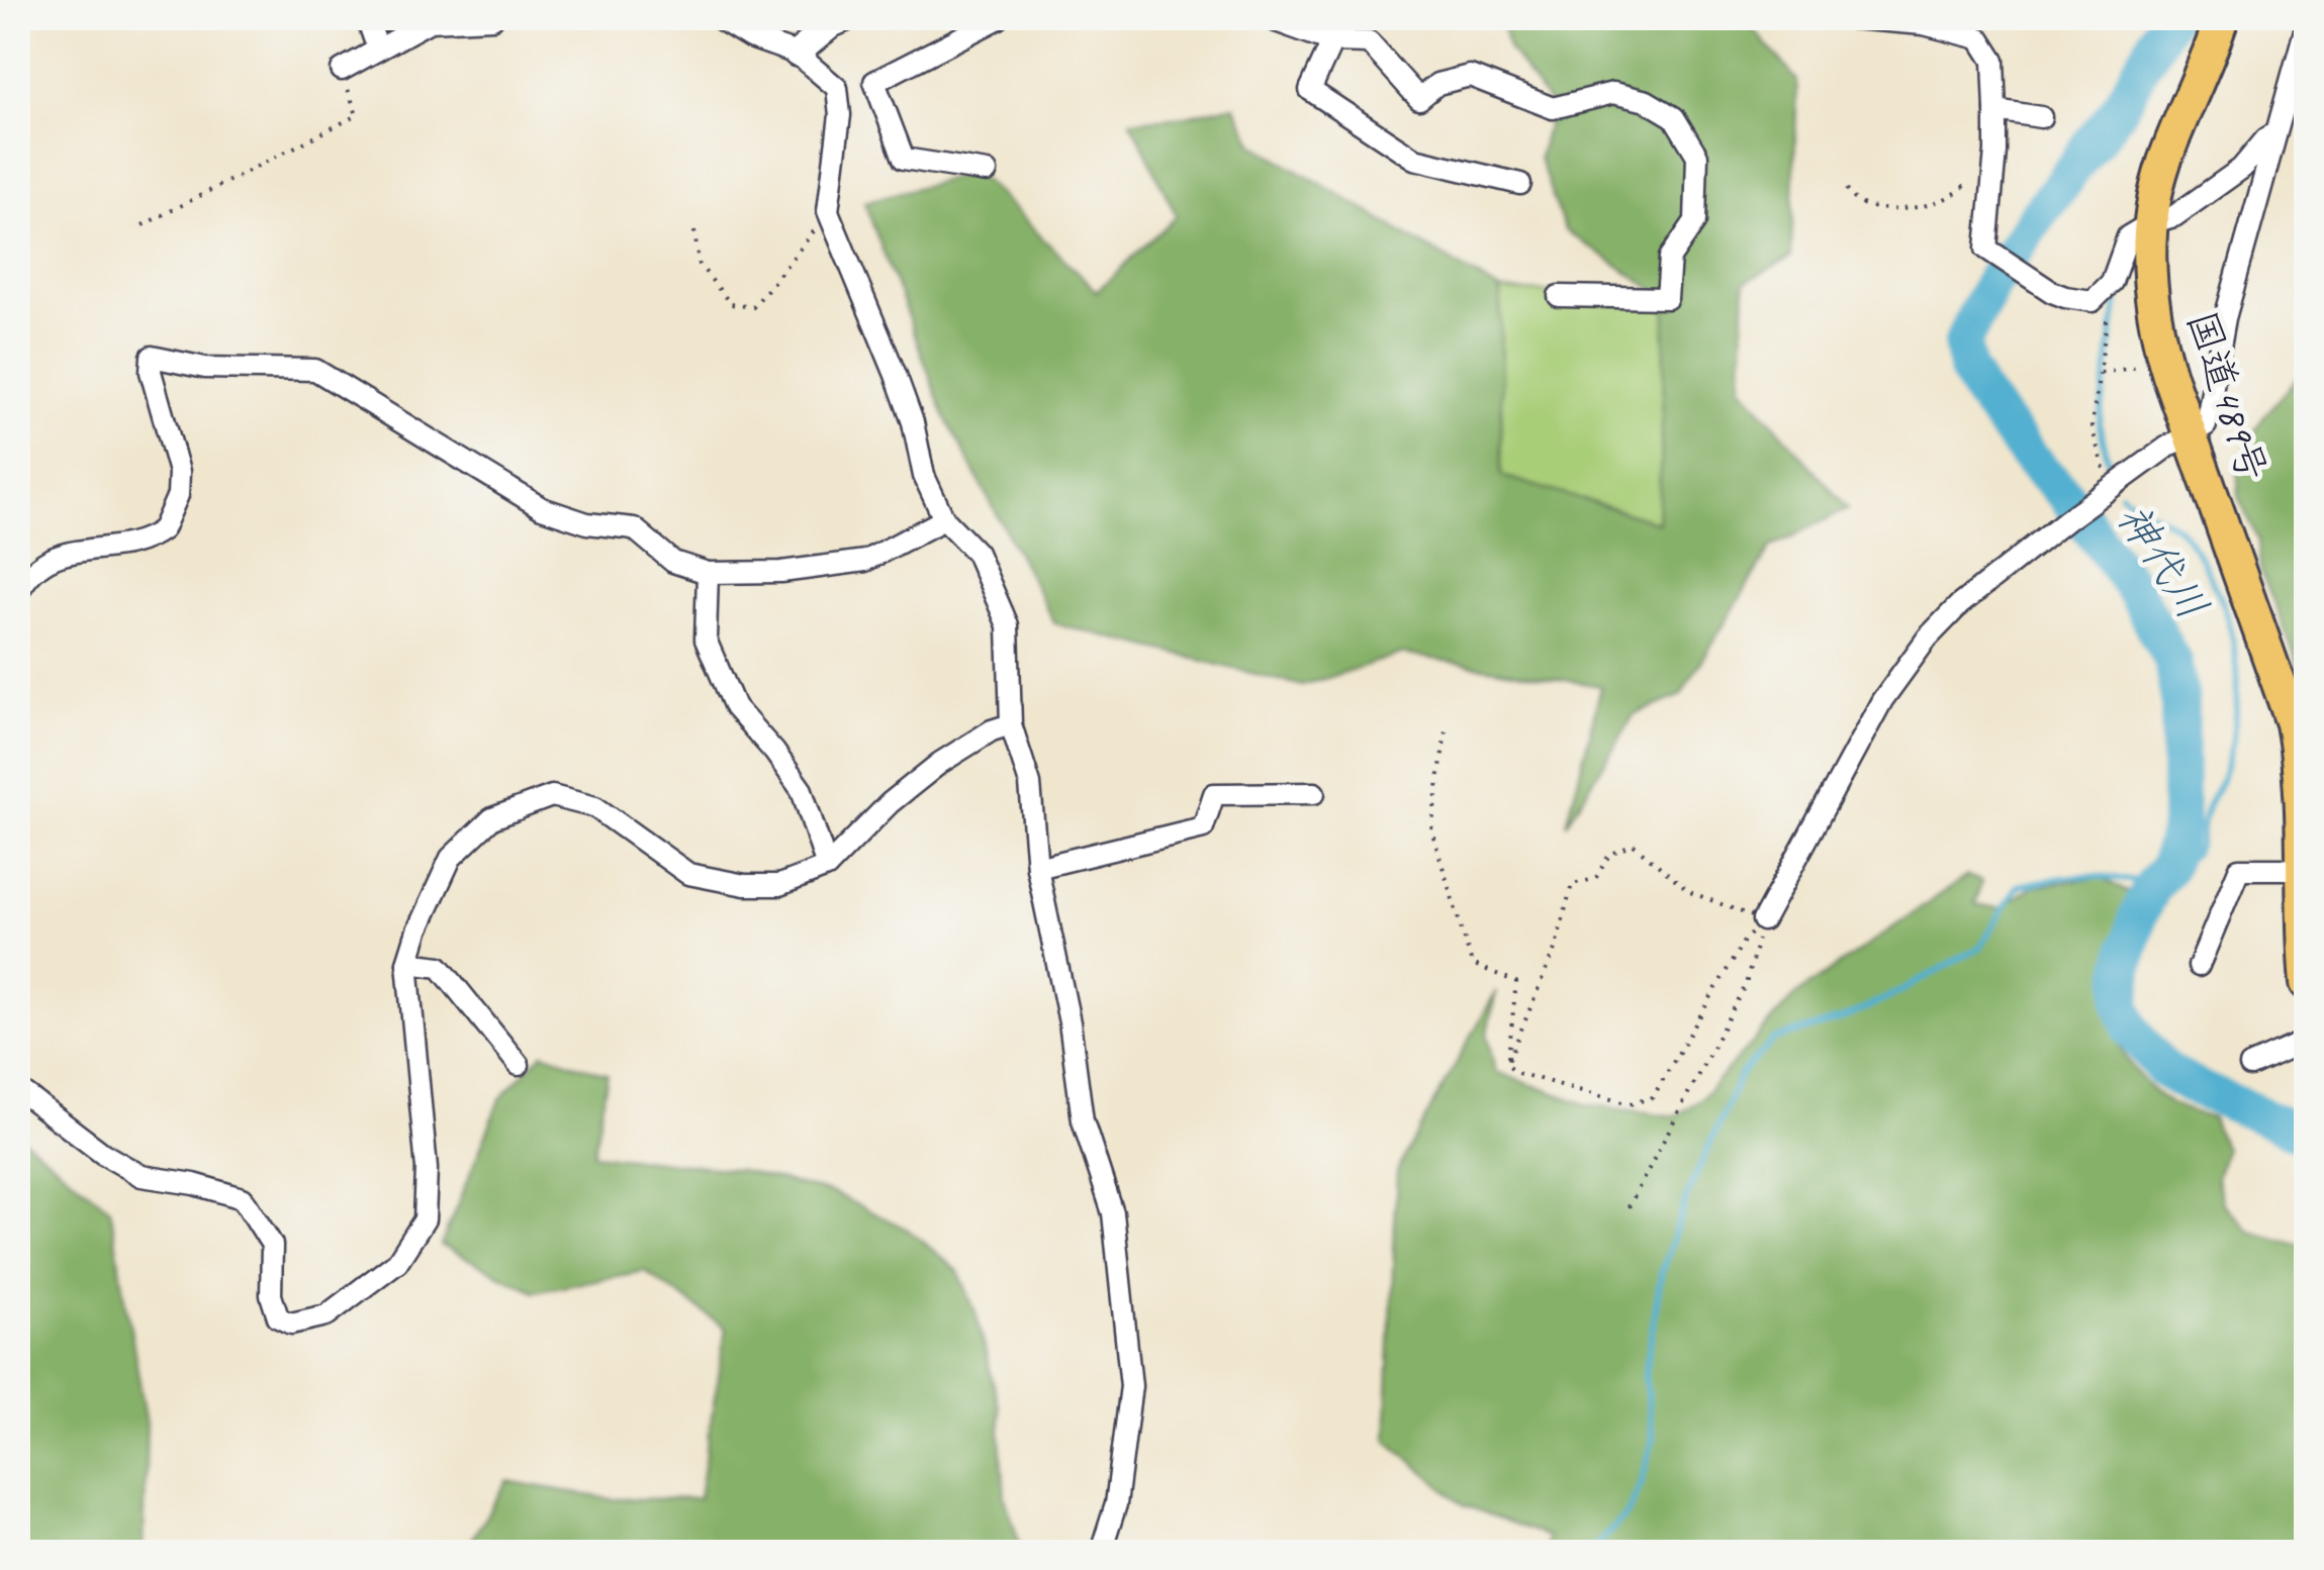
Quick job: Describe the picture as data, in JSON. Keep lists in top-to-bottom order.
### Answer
{
  "streets": {
    "highway": ["国道489号"]
  },
  "water": ["神代川"]
}
